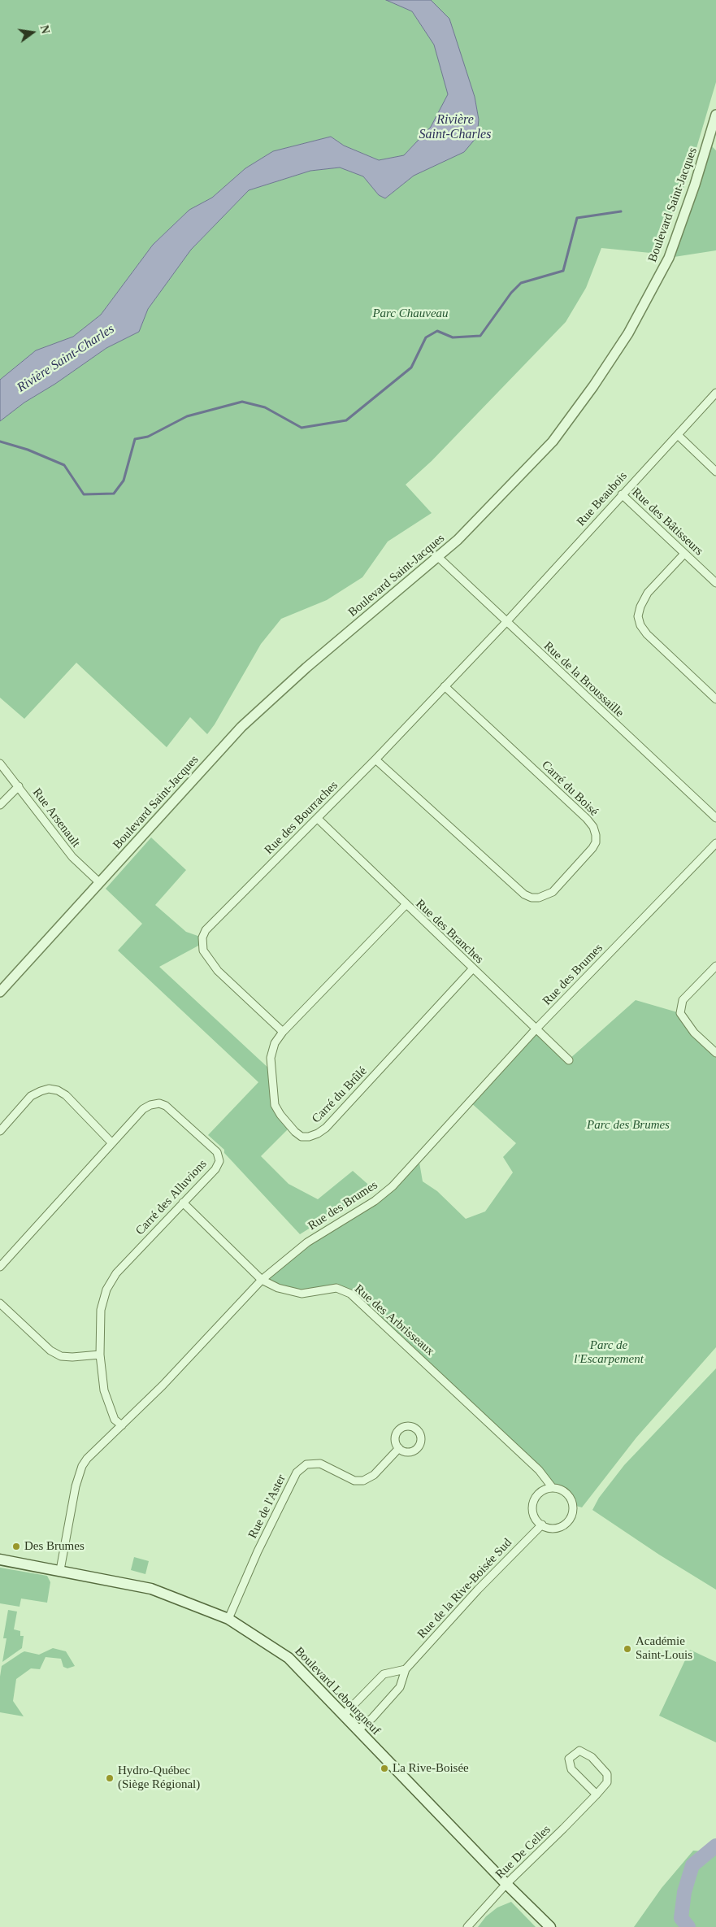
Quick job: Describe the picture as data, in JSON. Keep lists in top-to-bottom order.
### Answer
{
  "streets": {
    "main road": ["Boulevard Lebourgneuf"],
    "street": [
      "Boulevard Saint-Jacques",
      "Rue Beaubois",
      "Rue des Bâtisseurs",
      "Rue de la Broussaille",
      "Carré du Boisé",
      "Rue Arsenault",
      "Rue des Bourraches",
      "Rue des Branches",
      "Rue des Brumes",
      "Carré du Brûlé",
      "Carré des Alluvions",
      "Rue des Arbrisseaux",
      "Rue de l'Aster",
      "Rue de la Rive-Boisée Sud",
      "Rue De Celles"
    ]
  },
  "crossings": [
    ["Boulevard Saint-Jacques", "Rue de la Broussaille"],
    ["Boulevard Saint-Jacques", "Rue Arsenault"],
    ["Rue Beaubois", "Rue des Bâtisseurs"],
    ["Rue Beaubois", "Rue de la Broussaille"],
    ["Rue Beaubois", "Rue des Bourraches"],
    ["Rue de la Broussaille", "Rue des Bourraches"],
    ["Carré du Boisé", "Rue des Bourraches"],
    ["Rue des Bourraches", "Rue des Branches"],
    ["Rue des Bourraches", "Carré du Brûlé"],
    ["Rue des Branches", "Rue des Brumes"],
    ["Rue des Branches", "Carré du Brûlé"],
    ["Rue des Brumes", "Carré des Alluvions"],
    ["Rue des Brumes", "Rue des Arbrisseaux"],
    ["Rue des Brumes", "Boulevard Lebourgneuf"],
    ["Carré des Alluvions", "Rue des Arbrisseaux"],
    ["Rue des Arbrisseaux", "Rue de la Rive-Boisée Sud"],
    ["Rue de l'Aster", "Boulevard Lebourgneuf"],
    ["Rue de la Rive-Boisée Sud", "Boulevard Lebourgneuf"],
    ["Boulevard Lebourgneuf", "Rue De Celles"]
  ],
  "water": ["Rivière Saint-Charles"],
  "parks": ["Parc Chauveau", "Parc des Brumes", "Parc de l'Escarpement"],
  "places": [
    "Des Brumes",
    "Académie Saint-Louis",
    "La Rive-Boisée",
    "Hydro-Québec (Siège Régional)"
  ],
  "north": "right"
}
